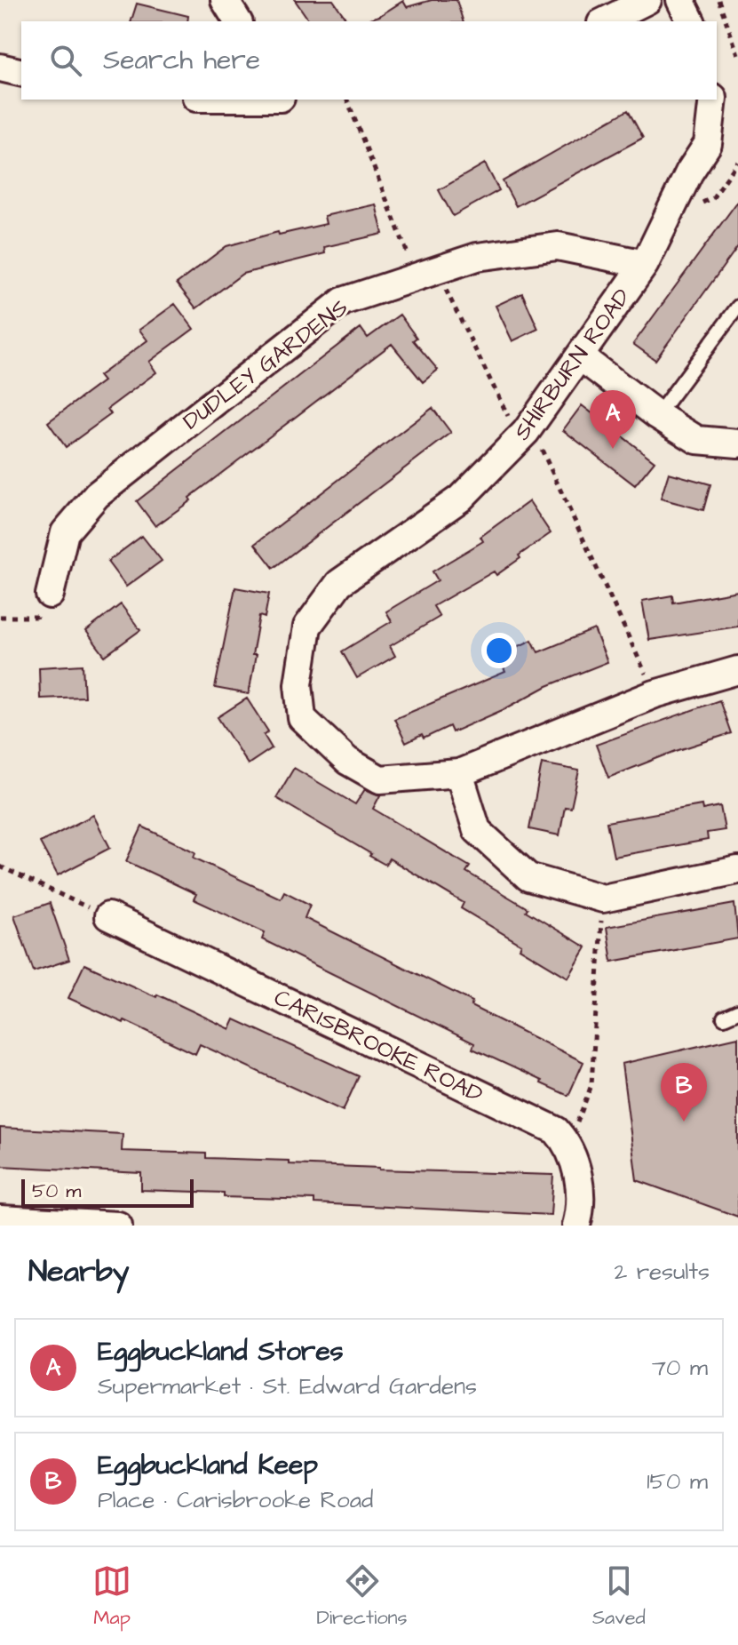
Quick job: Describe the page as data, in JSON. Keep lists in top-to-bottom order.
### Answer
{
  "streets": {
    "street": ["DUDLEY GARDENS", "SHIRBURN ROAD", "CARISBROOKE ROAD"]
  },
  "crossings": [
    ["DUDLEY GARDENS", "SHIRBURN ROAD"]
  ],
  "scale_bar": "50 m",
  "page": {
    "search": "Search here",
    "pins": ["A", "B"],
    "scale": "50 m",
    "heading": ["Nearby", "2 results"],
    "list": [
      {
        "mark": "A",
        "name": "Eggbuckland Stores",
        "note": "Supermarket · St. Edward Gardens",
        "value": "70 m"
      },
      {
        "mark": "B",
        "name": "Eggbuckland Keep",
        "note": "Place · Carisbrooke Road",
        "value": "150 m"
      }
    ],
    "nav": ["Map", "Directions", "Saved"]
  }
}
